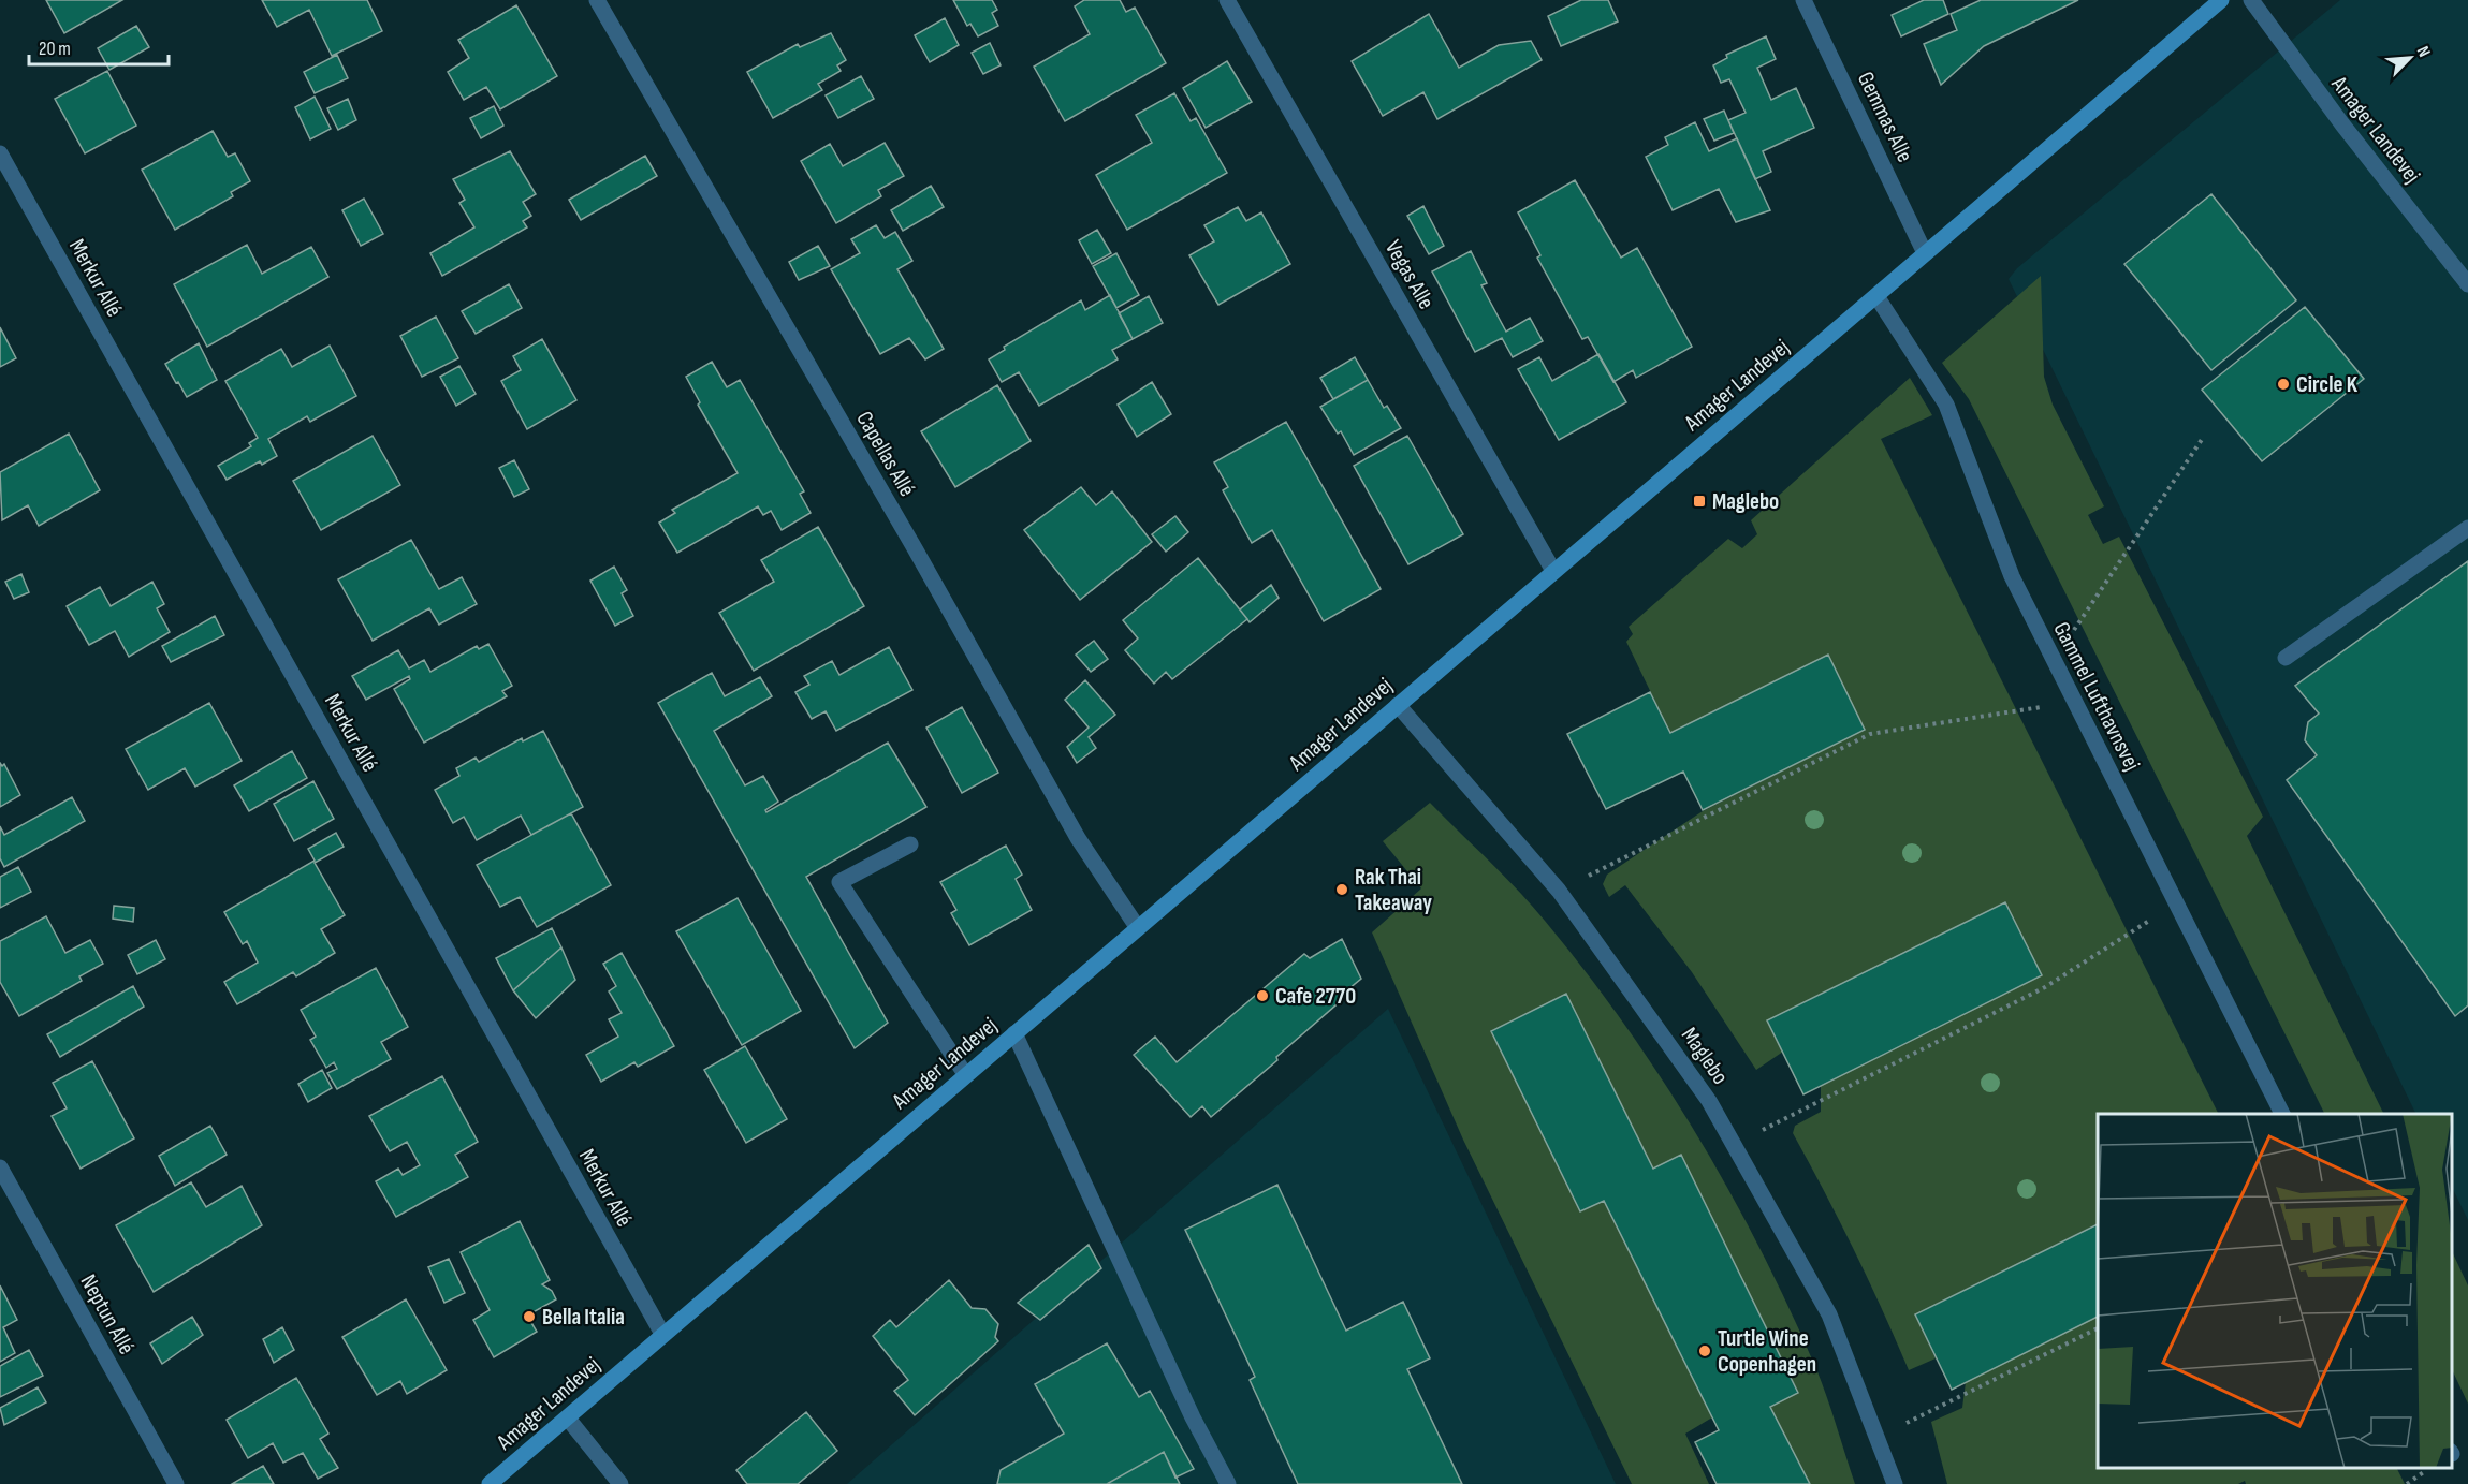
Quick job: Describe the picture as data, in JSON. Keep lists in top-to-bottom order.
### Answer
{
  "streets": {
    "street": [
      "Gemmas Alle",
      "Amager Landevej",
      "Vegas Alle",
      "Merkur Allé",
      "Capellas Allé",
      "Gammel Lufthavnsvej",
      "Maglebo",
      "Neptun Allé"
    ]
  },
  "crossings": [
    ["Gemmas Alle", "Amager Landevej"],
    ["Amager Landevej", "Vegas Alle"],
    ["Amager Landevej", "Merkur Allé"],
    ["Amager Landevej", "Capellas Allé"],
    ["Amager Landevej", "Gammel Lufthavnsvej"],
    ["Amager Landevej", "Maglebo"]
  ],
  "places": {
    "other": [
      "Circle K",
      "Rak Thai Takeaway",
      "Cafe 2770",
      "Bella Italia",
      "Turtle Wine Copenhagen"
    ],
    "transit": ["Maglebo"]
  },
  "scale_bar": "20 m",
  "north": "top right"
}
